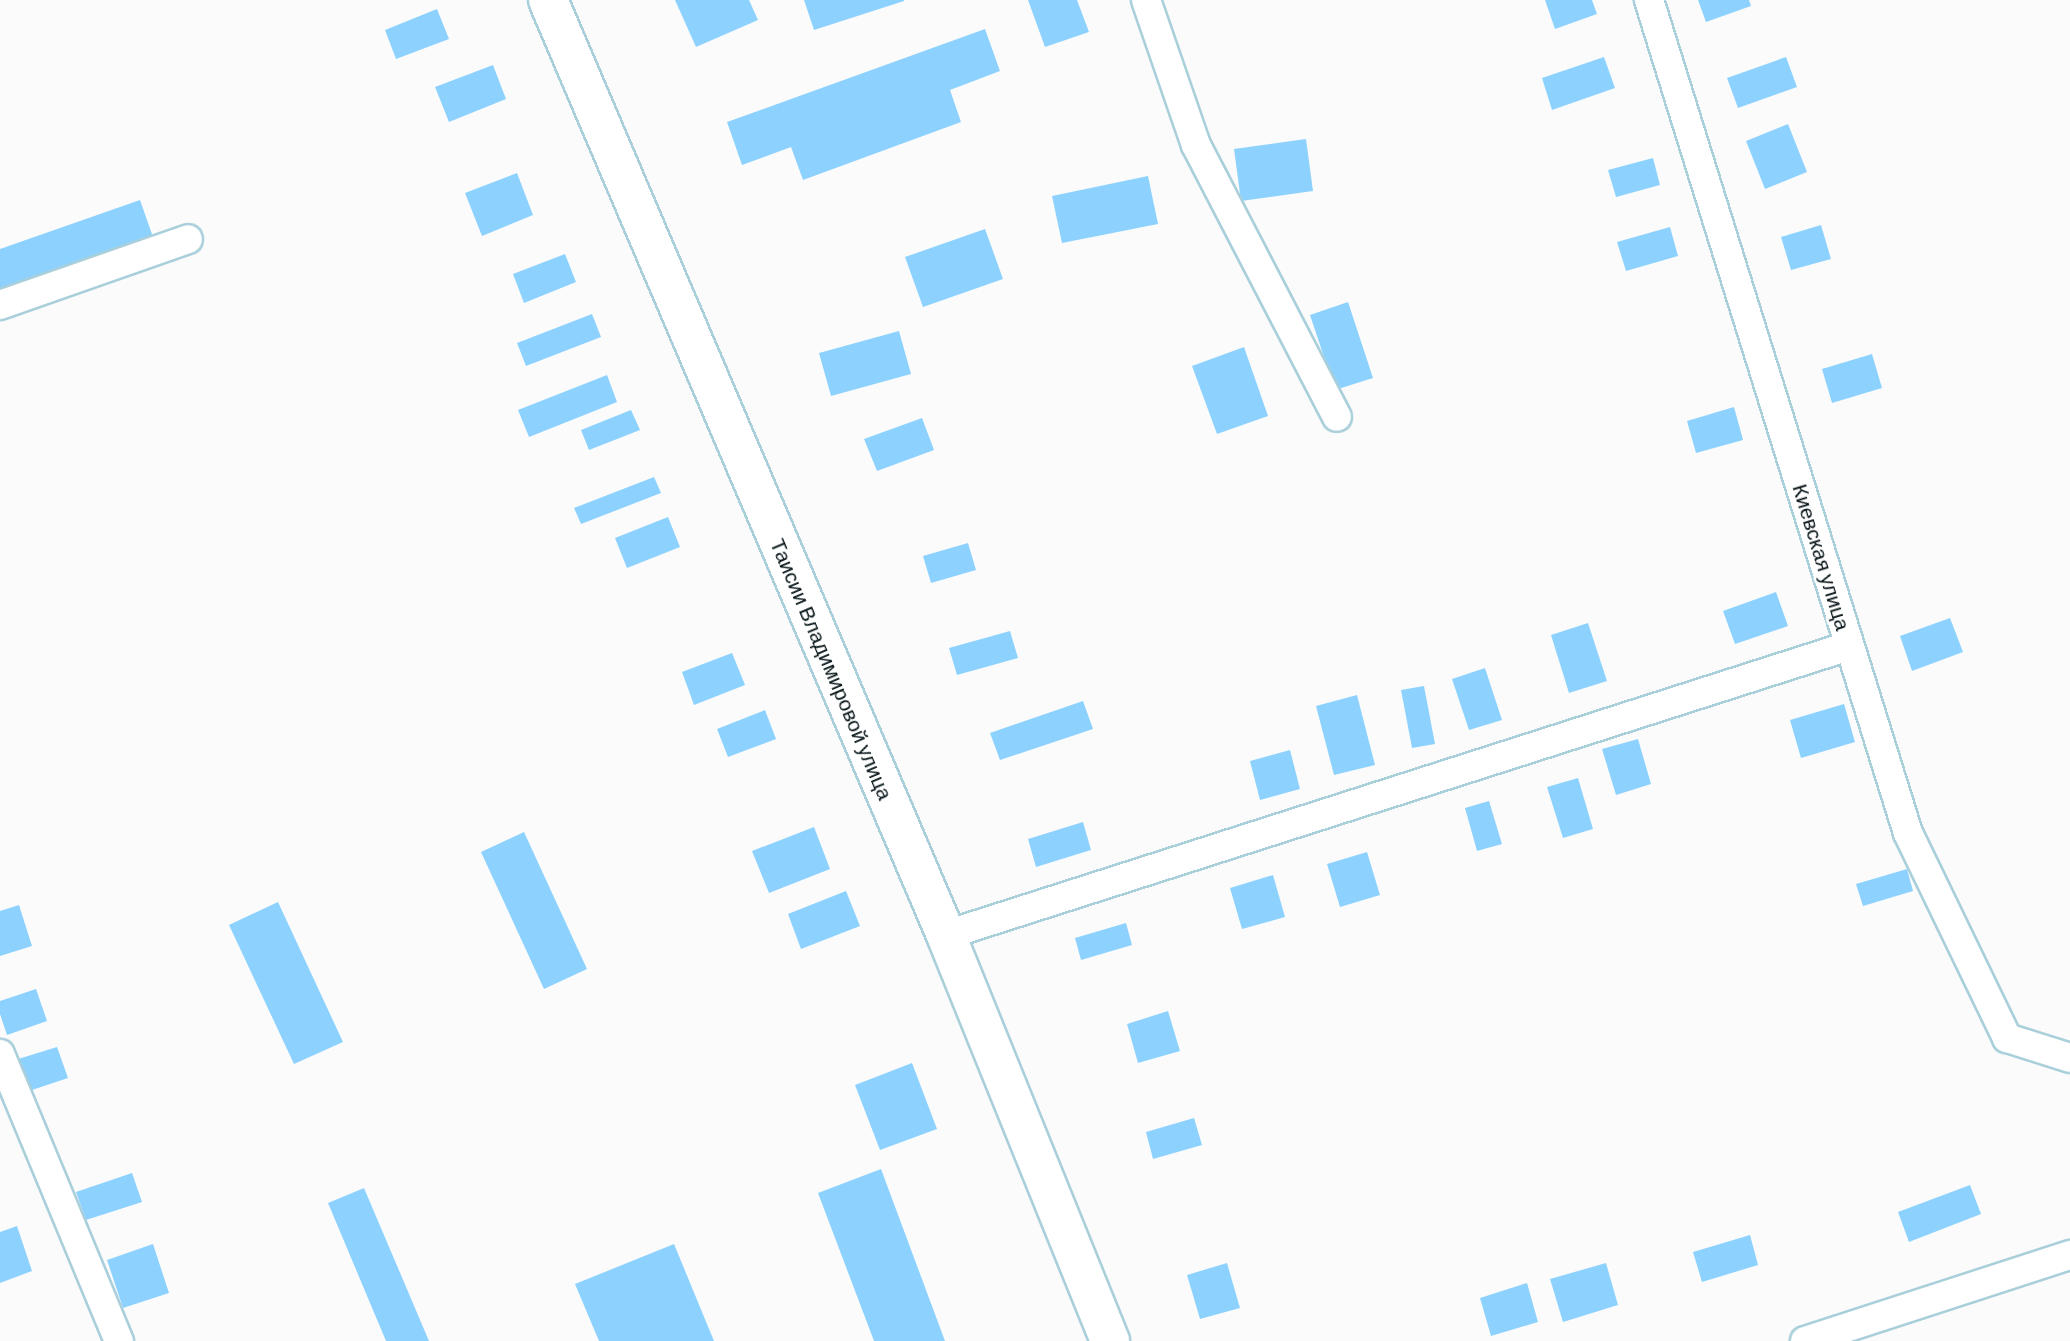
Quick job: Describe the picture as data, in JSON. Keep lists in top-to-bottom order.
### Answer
{
  "streets": {
    "street": ["Киевская улица", "Таисии Владимировой улица"]
  }
}
